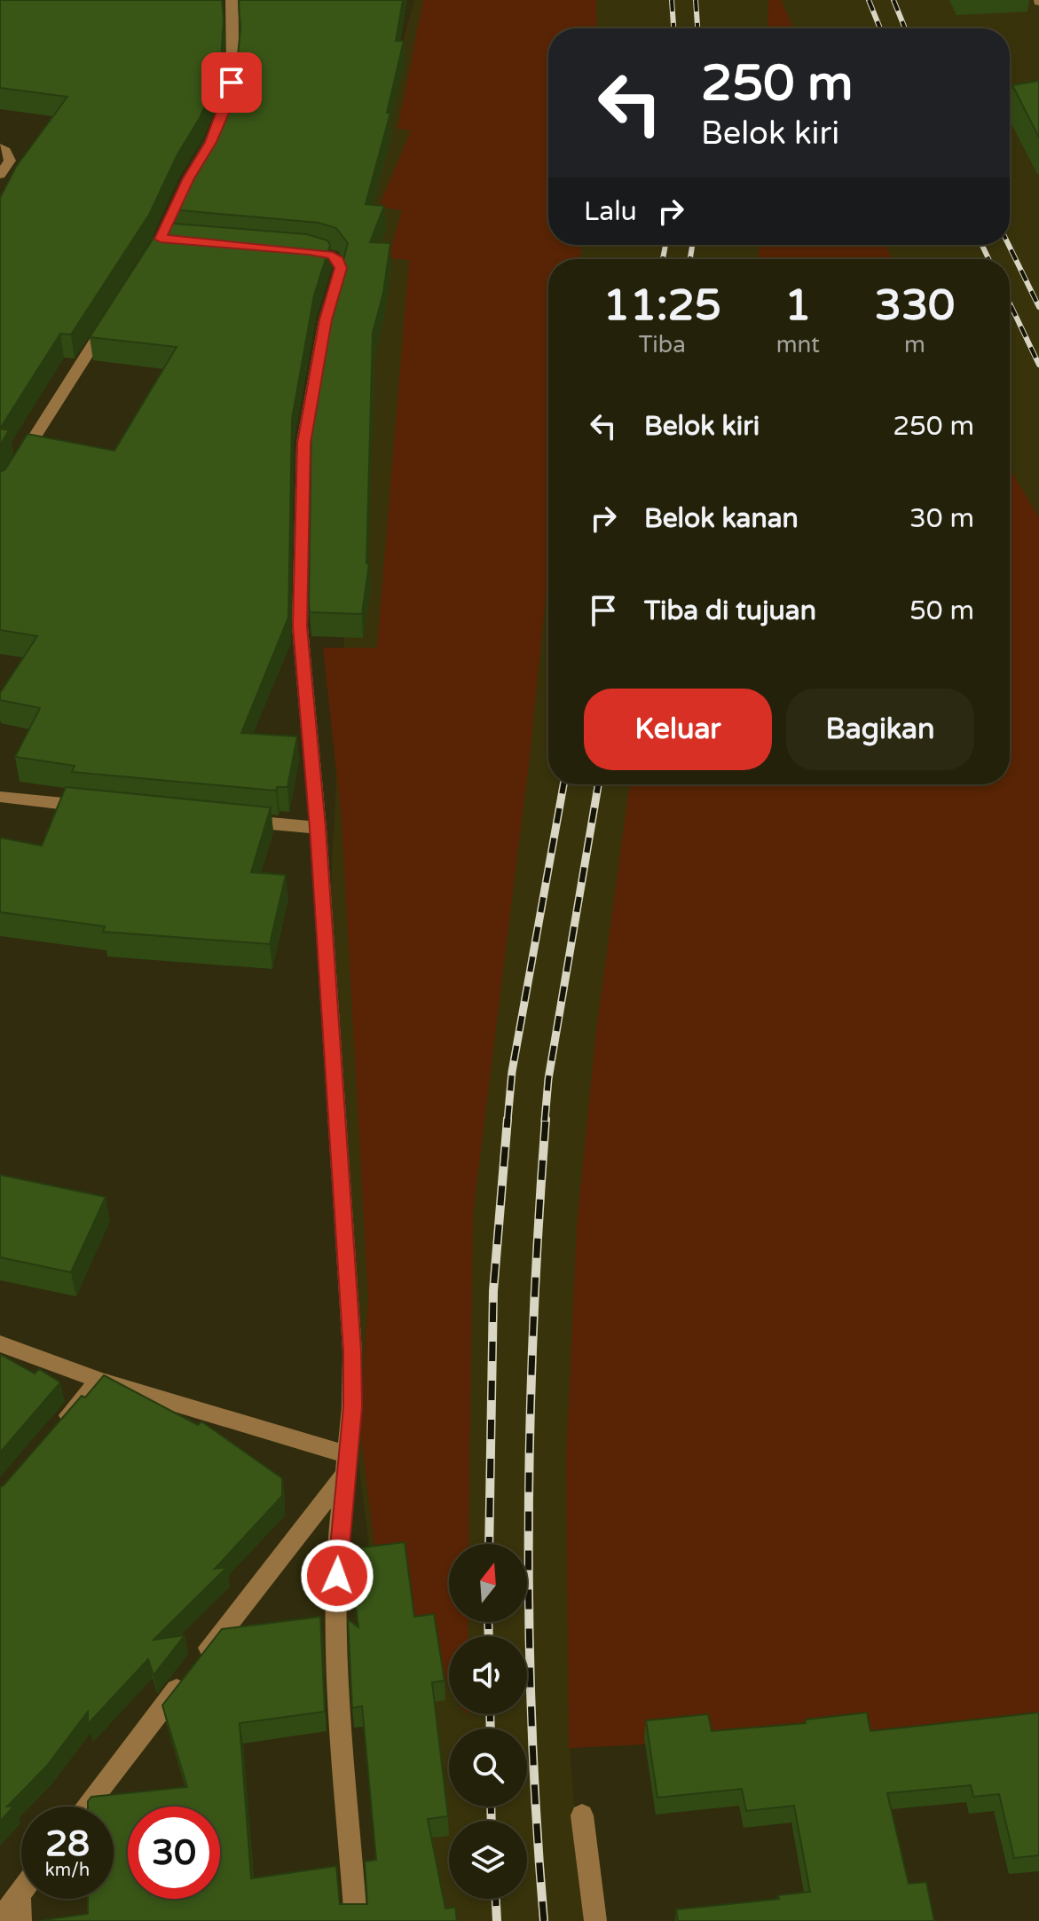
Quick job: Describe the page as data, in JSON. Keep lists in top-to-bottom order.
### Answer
{
  "north": "top",
  "page": {
    "turn": ["250 m", "Belok kiri"],
    "then": "Lalu",
    "eta": [
      "11:25",
      "Tiba",
      "1",
      "mnt",
      "330",
      "m"
    ],
    "list": [
      {
        "name": "Belok kiri",
        "value": "250 m"
      },
      {
        "name": "Belok kanan",
        "value": "30 m"
      },
      {
        "name": "Tiba di tujuan",
        "value": "50 m"
      }
    ],
    "buttons": ["Keluar", "Bagikan"],
    "speed": "28 km/h",
    "limit": "30"
  }
}
